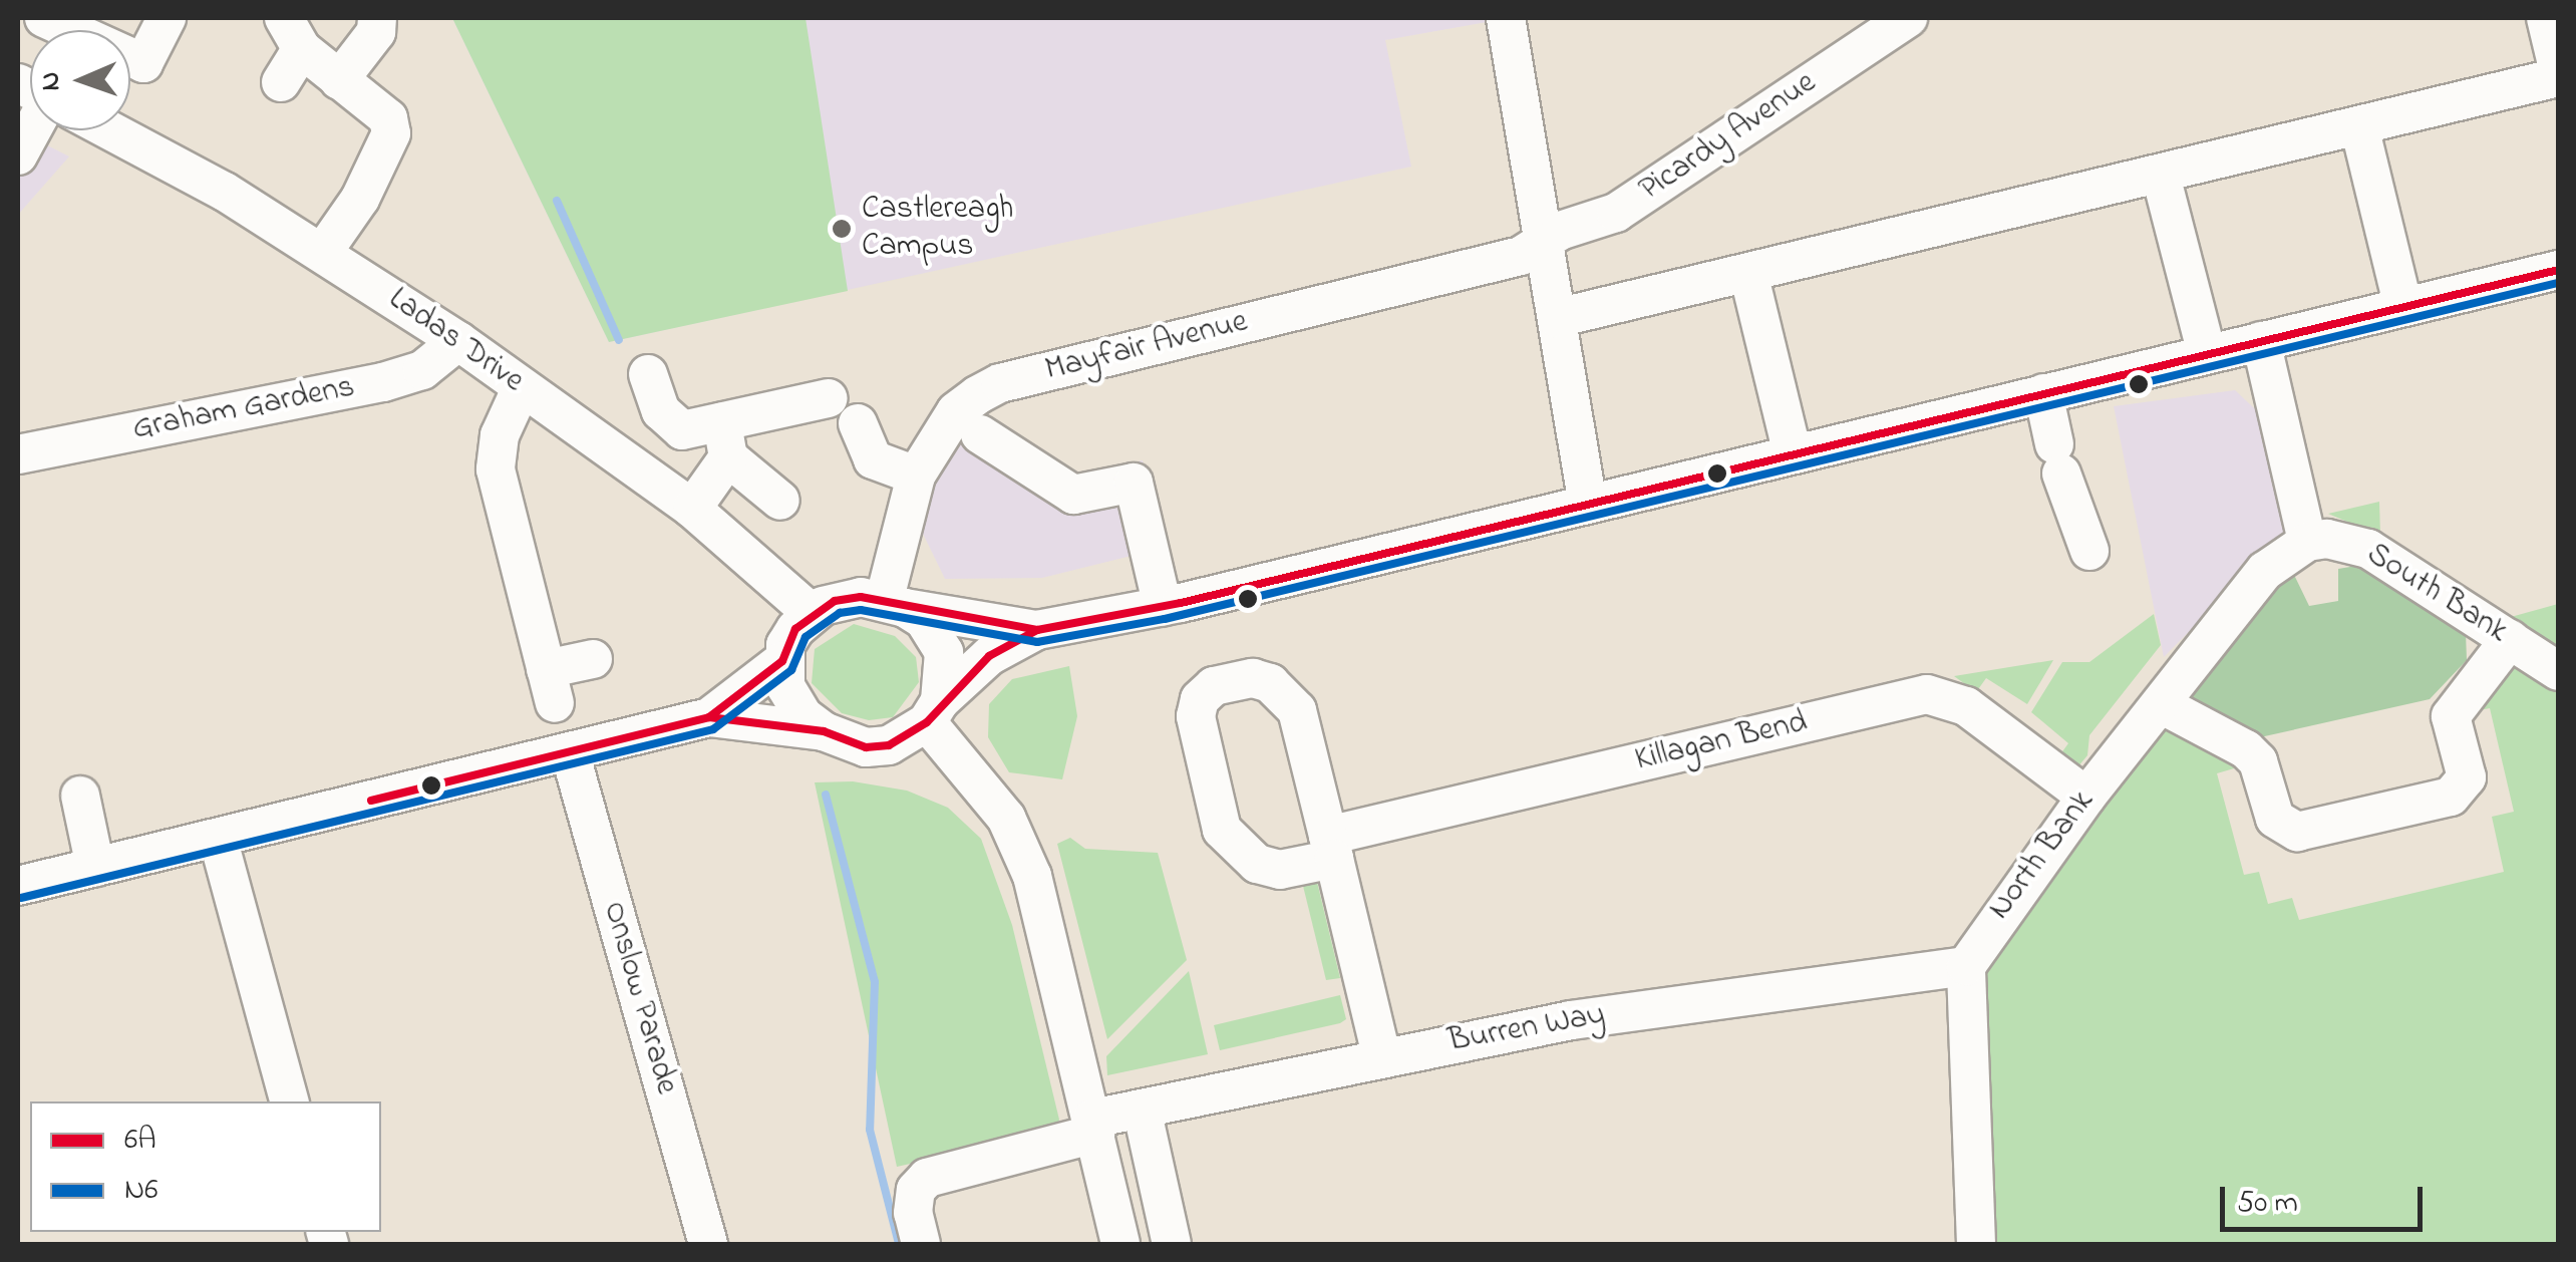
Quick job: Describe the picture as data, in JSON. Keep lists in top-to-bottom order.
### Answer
{
  "streets": {
    "street": [
      "Picardy Avenue",
      "Ladas Drive",
      "Mayfair Avenue",
      "Graham Gardens",
      "South Bank",
      "Killagan Bend",
      "North Bank",
      "Onslow Parade",
      "Burren Way"
    ]
  },
  "crossings": [
    ["Picardy Avenue", "Mayfair Avenue"],
    ["Ladas Drive", "Mayfair Avenue"],
    ["Ladas Drive", "Graham Gardens"],
    ["South Bank", "North Bank"],
    ["Killagan Bend", "North Bank"],
    ["North Bank", "Burren Way"]
  ],
  "places": ["Castlereagh Campus"],
  "lines": ["transit line 6A", "transit line N6"],
  "legend": ["6A", "N6"],
  "scale_bar": "50 m",
  "north": "left"
}
